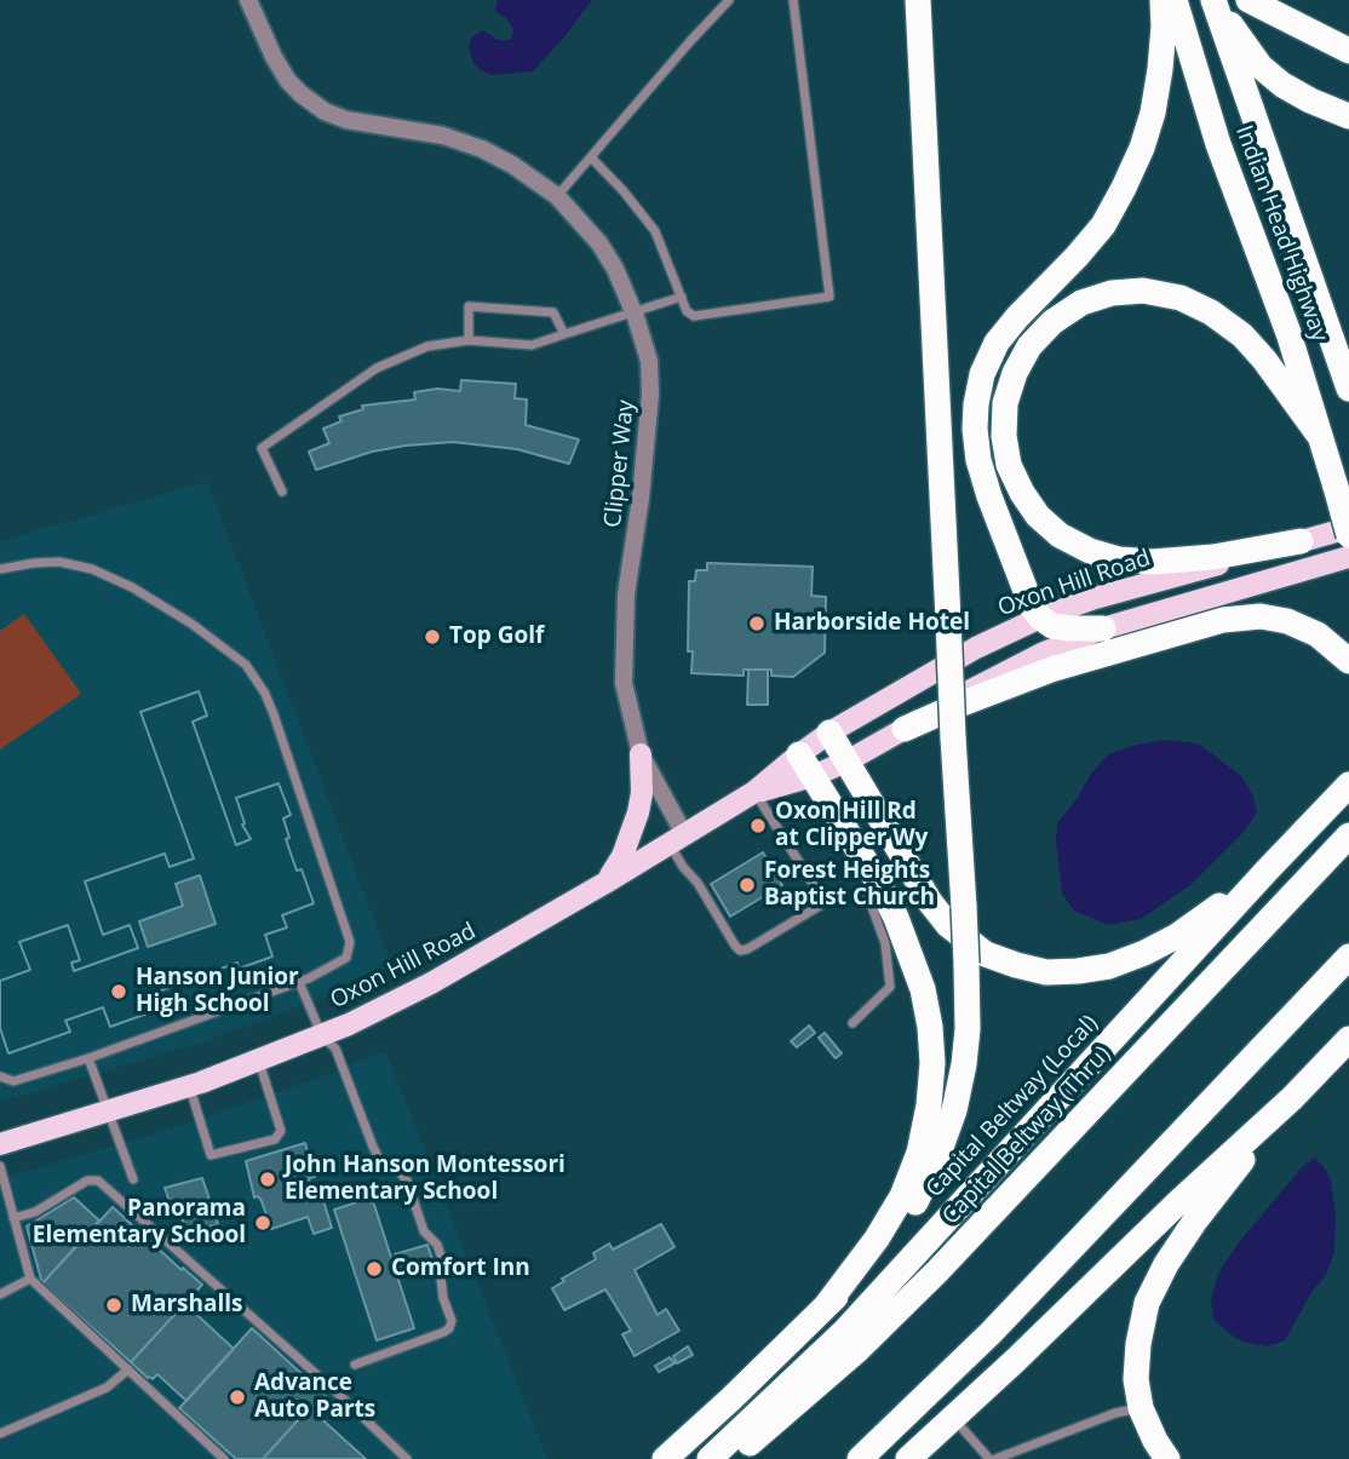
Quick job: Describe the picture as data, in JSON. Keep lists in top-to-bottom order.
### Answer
{
  "streets": {
    "highway": ["Indian Head Highway", "Capital Beltway (Local)", "Capital Beltway (Thru)"],
    "main road": ["Oxon Hill Road"],
    "street": ["Clipper Way"]
  },
  "crossings": [
    ["Clipper Way", "Oxon Hill Road"]
  ],
  "places": [
    "Harborside Hotel",
    "Top Golf",
    "Oxon Hill Rd at Clipper Wy",
    "Forest Heights Baptist Church",
    "Hanson Junior High School",
    "John Hanson Montessori Elementary School",
    "Panorama Elementary School",
    "Comfort Inn",
    "Marshalls",
    "Advance Auto Parts"
  ]
}
